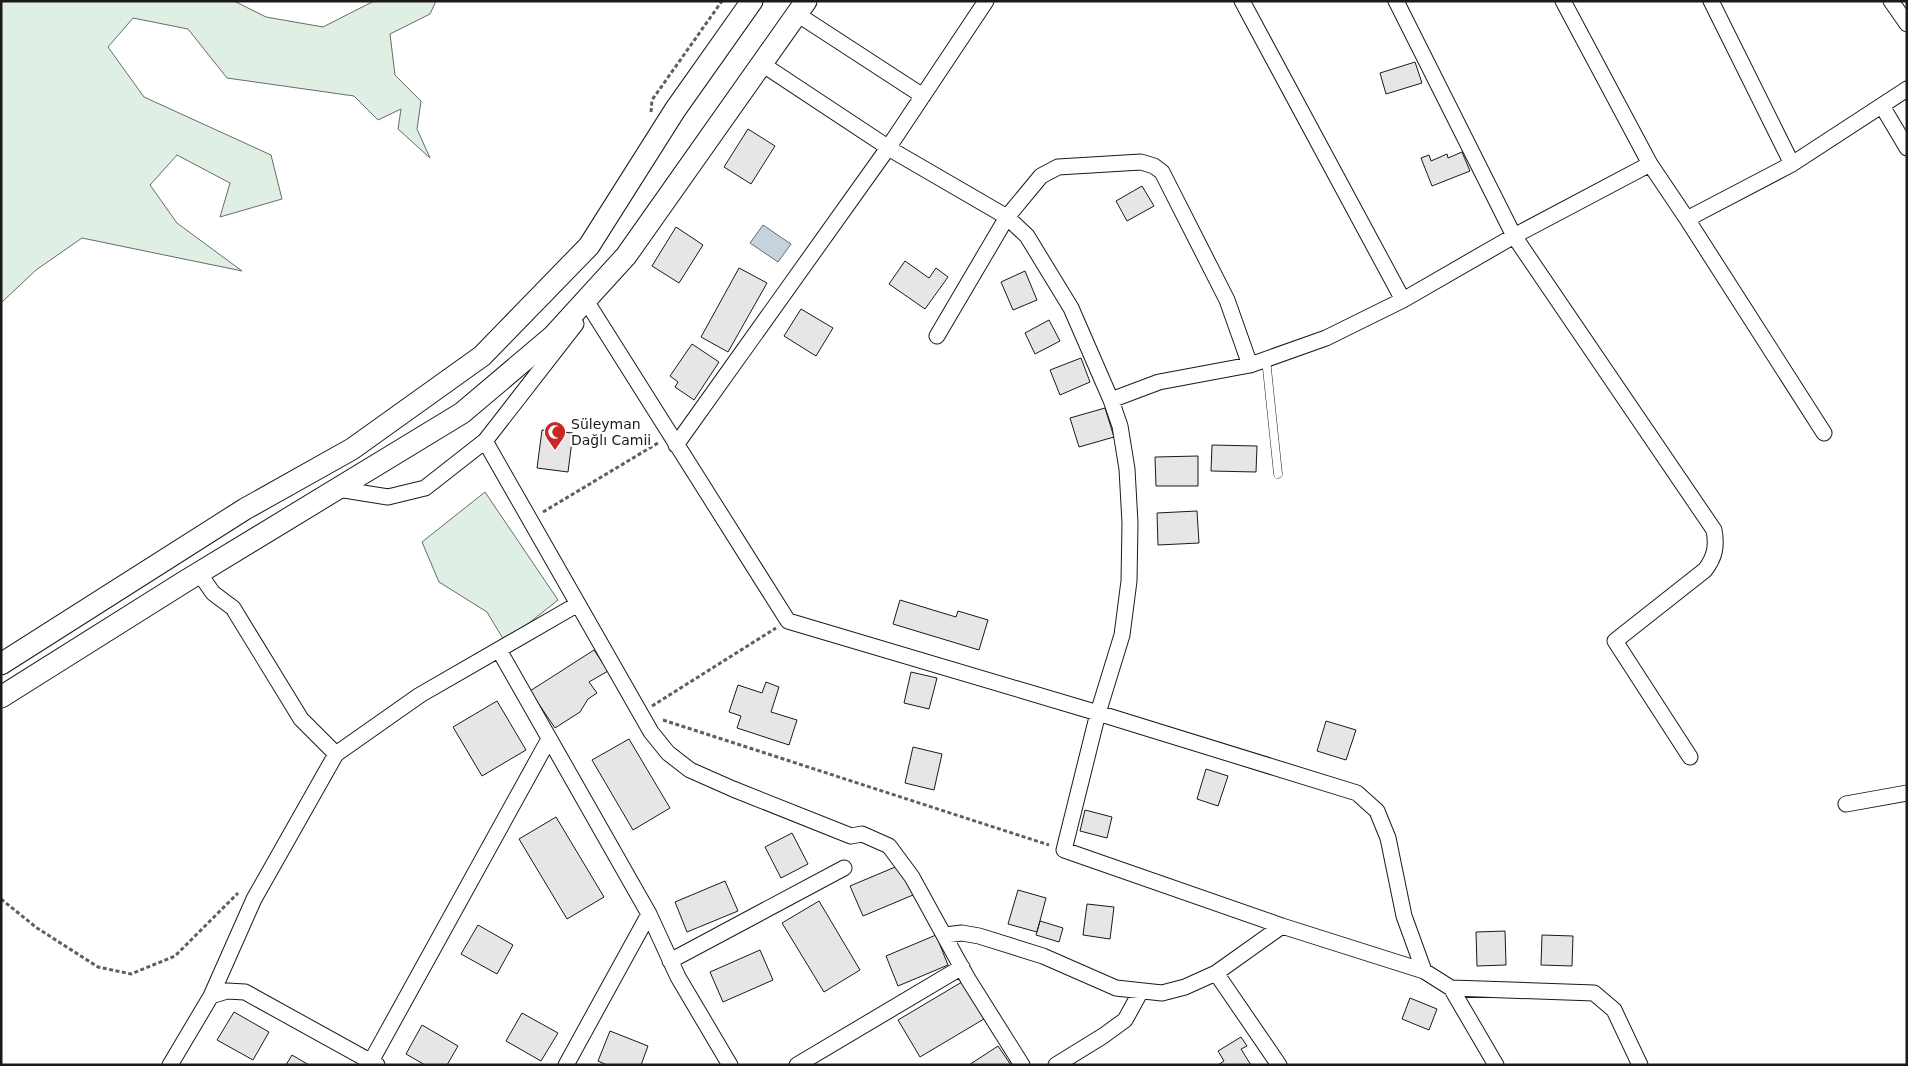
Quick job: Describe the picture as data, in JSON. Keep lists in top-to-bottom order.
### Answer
{
  "places": {
    "mosque": ["Süleyman Dağlı Camii"]
  }
}
